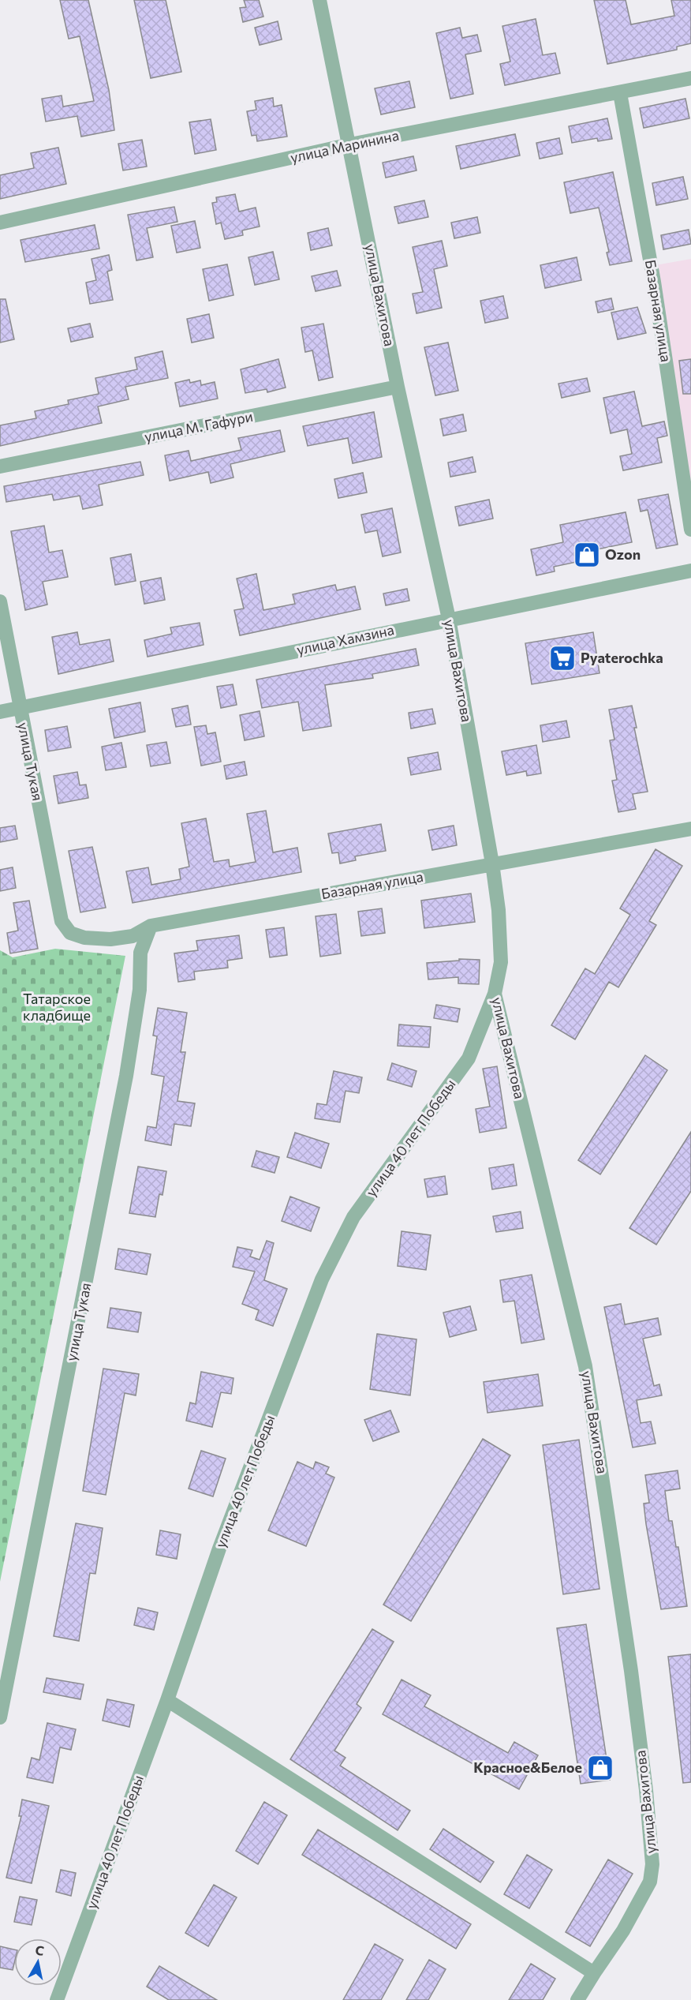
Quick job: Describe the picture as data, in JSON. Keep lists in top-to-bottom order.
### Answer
{
  "streets": {
    "street": [
      "улица Маринина",
      "улица Вахитова",
      "Базарная улица",
      "улица М. Гафури",
      "улица Хамзина",
      "улица Тукая",
      "улица 40 лет Победы"
    ]
  },
  "crossings": [
    ["улица Маринина", "улица Вахитова"],
    ["улица Маринина", "Базарная улица"],
    ["улица Вахитова", "Базарная улица"],
    ["улица Вахитова", "улица М. Гафури"],
    ["улица Вахитова", "улица Хамзина"],
    ["улица Вахитова", "улица 40 лет Победы"],
    ["Базарная улица", "улица Тукая"],
    ["улица Хамзина", "улица Тукая"]
  ],
  "parks": ["Татарское кладбище"],
  "places": {
    "shop": ["Ozon", "Красное&Белое"],
    "supermarket": ["Pyaterochka"]
  },
  "north": "top"
}
